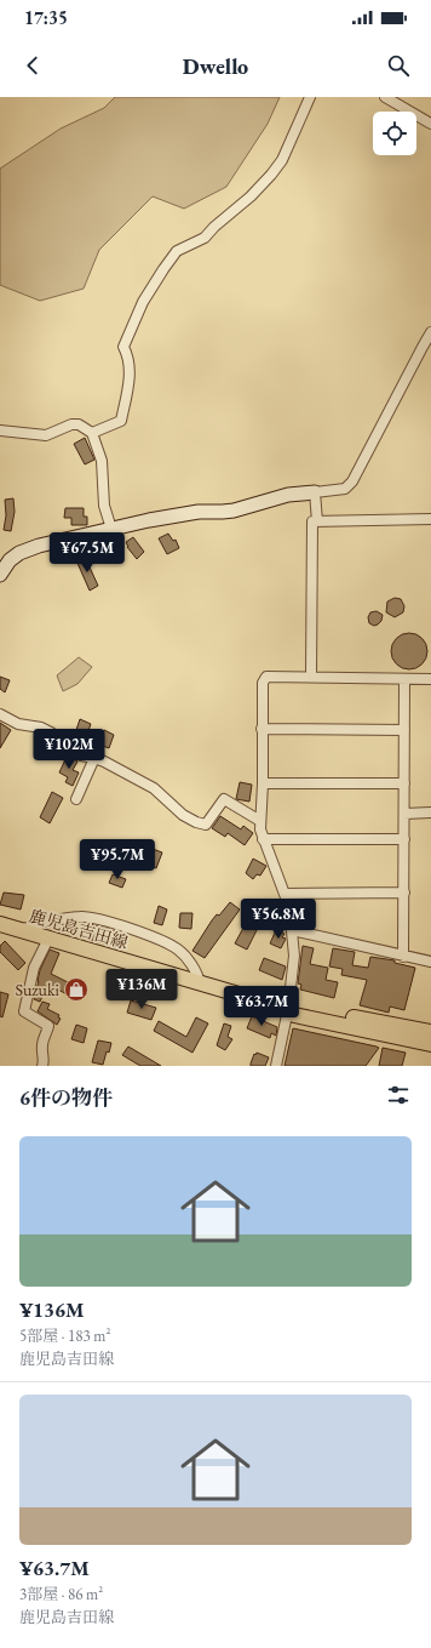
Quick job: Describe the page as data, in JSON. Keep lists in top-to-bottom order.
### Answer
{
  "streets": {
    "main road": ["鹿児島吉田線"]
  },
  "places": {
    "shop": ["Suzuki"]
  },
  "page": {
    "status": "17:35",
    "header": "Dwello",
    "price": [
      "¥67.5M",
      "¥102M",
      "¥95.7M",
      "¥56.8M",
      "¥136M",
      "¥63.7M"
    ],
    "heading": "6件の物件",
    "list": [
      {
        "name": "¥136M",
        "note": "5部屋 · 183 m² · 鹿児島吉田線"
      },
      {
        "name": "¥63.7M",
        "note": "3部屋 · 86 m² · 鹿児島吉田線"
      }
    ]
  }
}
